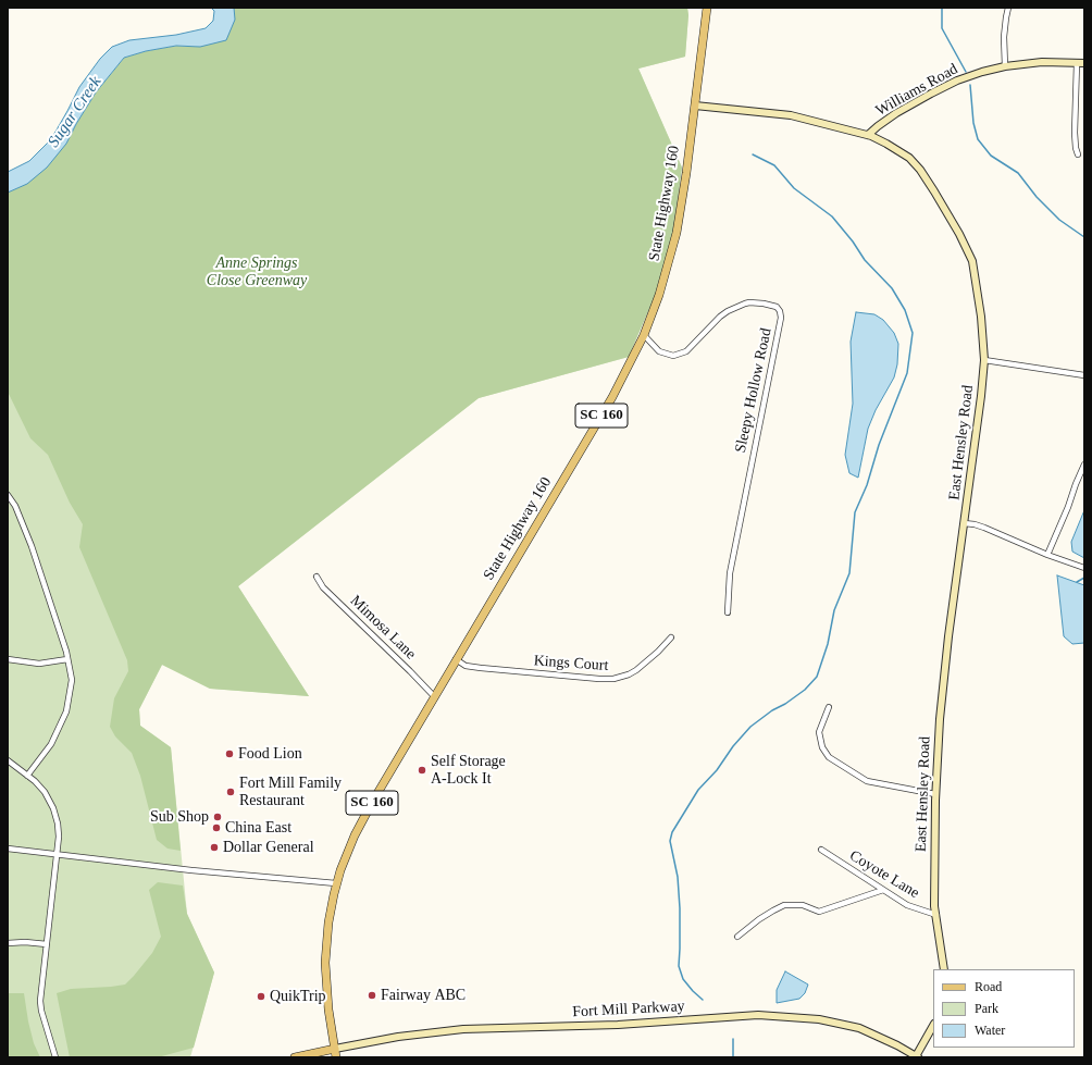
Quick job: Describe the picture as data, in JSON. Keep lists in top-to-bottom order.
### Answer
{
  "streets": {
    "main road": [
      "Williams Road",
      "State Highway 160",
      "SC 160",
      "East Hensley Road",
      "Fort Mill Parkway"
    ],
    "street": [
      "Sleepy Hollow Road",
      "Mimosa Lane",
      "Kings Court",
      "Coyote Lane"
    ]
  },
  "crossings": [
    ["Williams Road", "East Hensley Road"],
    ["State Highway 160", "Sleepy Hollow Road"],
    ["State Highway 160", "SC 160"],
    ["State Highway 160", "East Hensley Road"],
    ["State Highway 160", "Mimosa Lane"],
    ["State Highway 160", "Kings Court"],
    ["State Highway 160", "Fort Mill Parkway"],
    ["SC 160", "Fort Mill Parkway"],
    ["East Hensley Road", "Coyote Lane"]
  ],
  "water": ["Sugar Creek"],
  "parks": ["Anne Springs Close Greenway"],
  "places": [
    "Food Lion",
    "Self Storage A-Lock It",
    "Fort Mill Family Restaurant",
    "Sub Shop",
    "China East",
    "Dollar General",
    "Fairway ABC",
    "QuikTrip"
  ],
  "legend": ["Road", "Park", "Water"]
}
